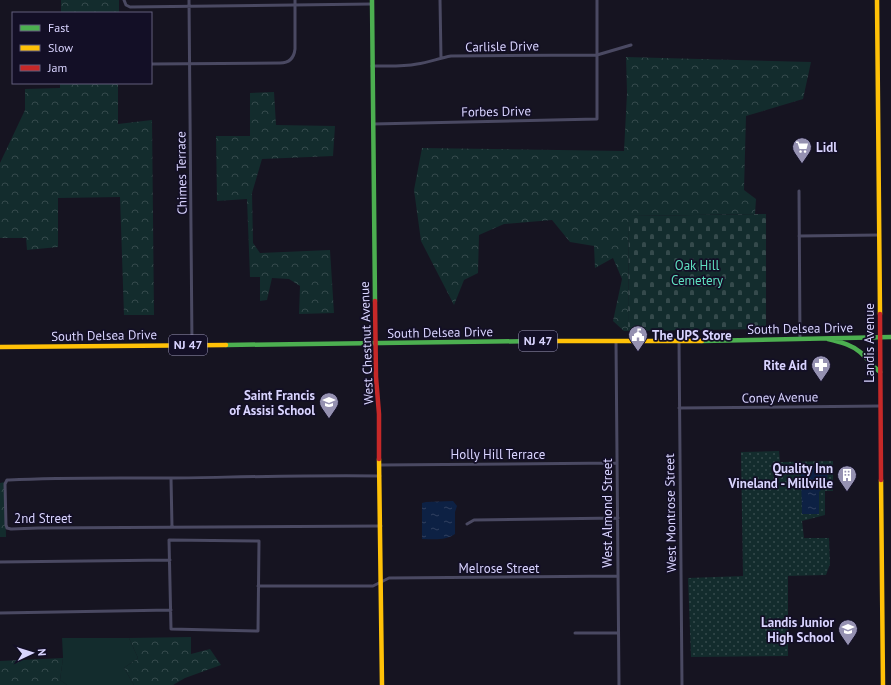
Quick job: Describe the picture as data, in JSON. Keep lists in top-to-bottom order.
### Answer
{
  "streets": {
    "main road": [
      "South Delsea Drive",
      "NJ 47",
      "West Chestnut Avenue",
      "Landis Avenue"
    ],
    "street": [
      "Carlisle Drive",
      "Forbes Drive",
      "Chimes Terrace",
      "Coney Avenue",
      "Holly Hill Terrace",
      "West Almond Street",
      "West Montrose Street",
      "2nd Street",
      "Melrose Street"
    ]
  },
  "crossings": [
    ["Carlisle Drive", "Forbes Drive"],
    ["Carlisle Drive", "West Chestnut Avenue"],
    ["Forbes Drive", "West Chestnut Avenue"],
    ["Chimes Terrace", "South Delsea Drive"],
    ["South Delsea Drive", "NJ 47"],
    ["South Delsea Drive", "West Chestnut Avenue"],
    ["South Delsea Drive", "Landis Avenue"],
    ["South Delsea Drive", "West Almond Street"],
    ["South Delsea Drive", "West Montrose Street"],
    ["NJ 47", "Landis Avenue"],
    ["West Chestnut Avenue", "Holly Hill Terrace"],
    ["West Chestnut Avenue", "2nd Street"],
    ["West Chestnut Avenue", "Melrose Street"],
    ["Landis Avenue", "Coney Avenue"],
    ["Coney Avenue", "West Montrose Street"],
    ["Holly Hill Terrace", "West Almond Street"],
    ["West Almond Street", "Melrose Street"]
  ],
  "parks": ["Oak Hill Cemetery"],
  "places": {
    "supermarket": ["Lidl"],
    "public building": ["The UPS Store"],
    "pharmacy": ["Rite Aid"],
    "school or university": ["Saint Francis of Assisi School", "Landis Junior High School"],
    "building": ["Quality Inn Vineland - Millville"]
  },
  "legend": ["Fast", "Slow", "Jam"],
  "north": "right"
}
